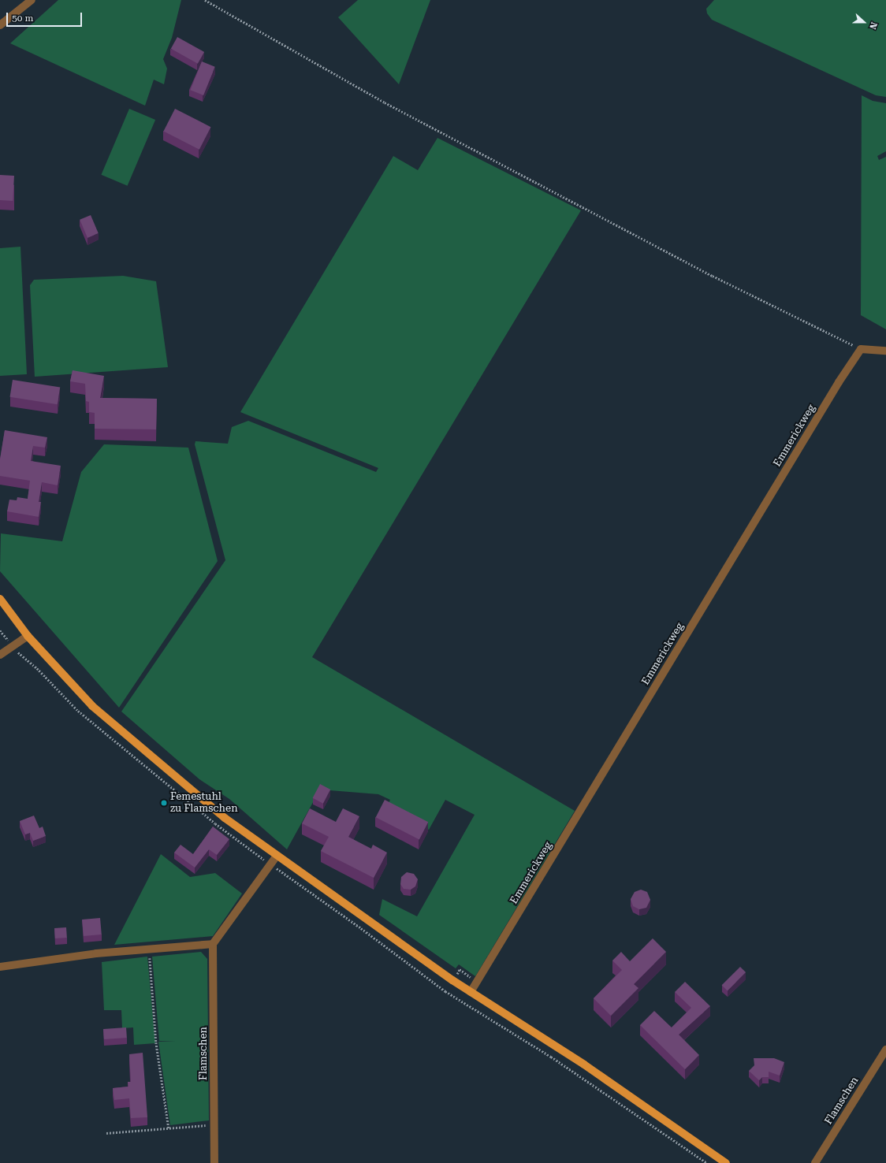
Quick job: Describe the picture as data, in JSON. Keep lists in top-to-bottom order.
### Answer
{
  "streets": {
    "street": ["Emmerickweg", "Flamschen"]
  },
  "places": ["Femestuhl zu Flamschen"],
  "scale_bar": "50 m",
  "north": "right"
}
